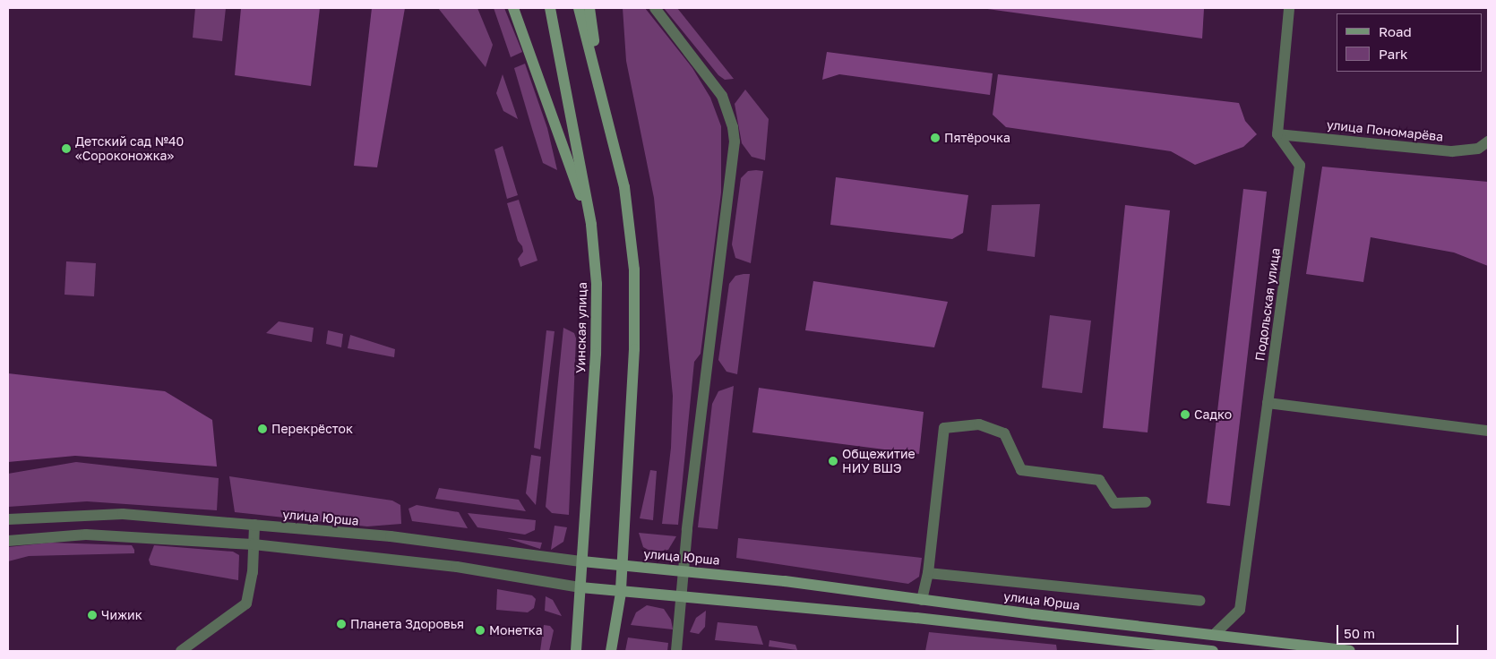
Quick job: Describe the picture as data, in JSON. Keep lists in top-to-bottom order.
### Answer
{
  "streets": {
    "main road": ["Уинская улица", "улица Юрша"],
    "street": ["улица Пономарёва", "Подольская улица"]
  },
  "crossings": [
    ["улица Пономарёва", "Подольская улица"],
    ["Подольская улица", "улица Юрша"],
    ["Уинская улица", "улица Юрша"]
  ],
  "places": [
    "Пятёрочка",
    "Детский сад №40 «Сороконожка»",
    "Садко",
    "Перекрёсток",
    "Общежитие НИУ ВШЭ",
    "Чижик",
    "Планета Здоровья",
    "Монетка"
  ],
  "legend": ["Road", "Park"],
  "scale_bar": "50 m"
}
